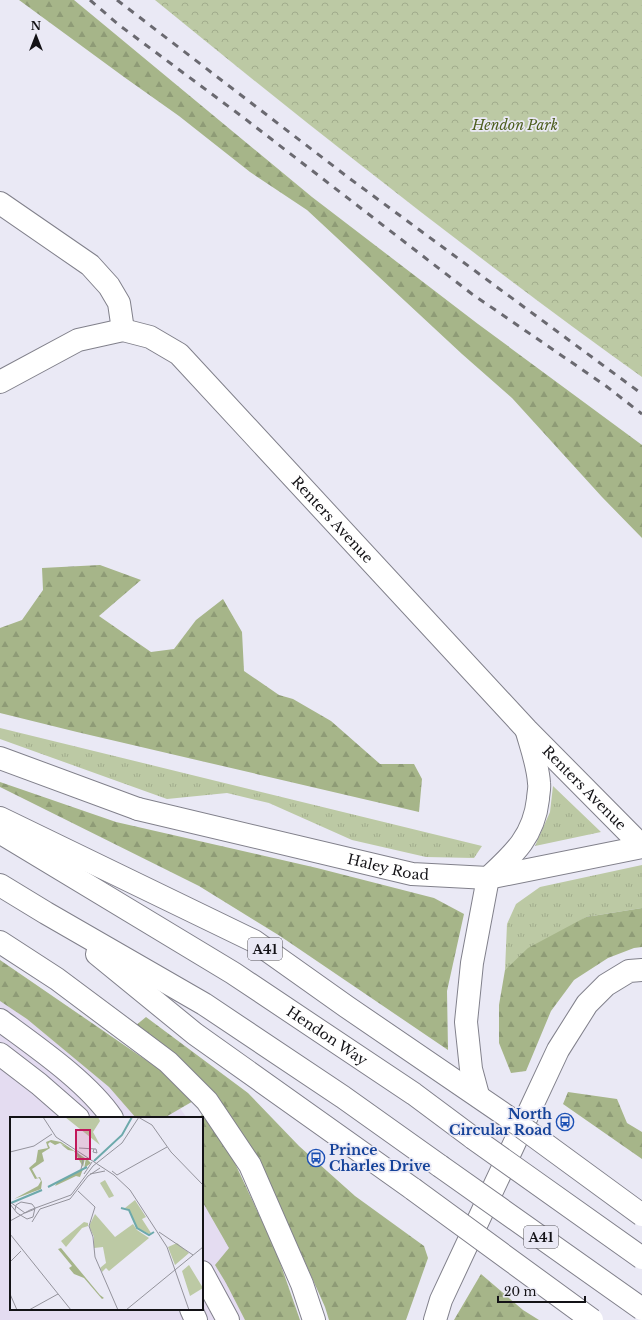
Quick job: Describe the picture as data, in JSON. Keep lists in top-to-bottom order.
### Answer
{
  "streets": {
    "main road": [
      "Renters Avenue",
      "Haley Road",
      "A41",
      "Hendon Way"
    ]
  },
  "crossings": [
    ["Renters Avenue", "Haley Road"]
  ],
  "parks": ["Hendon Park"],
  "places": {
    "bus stop": ["North Circular Road", "Prince Charles Drive"]
  },
  "scale_bar": "20 m",
  "north": "top"
}
